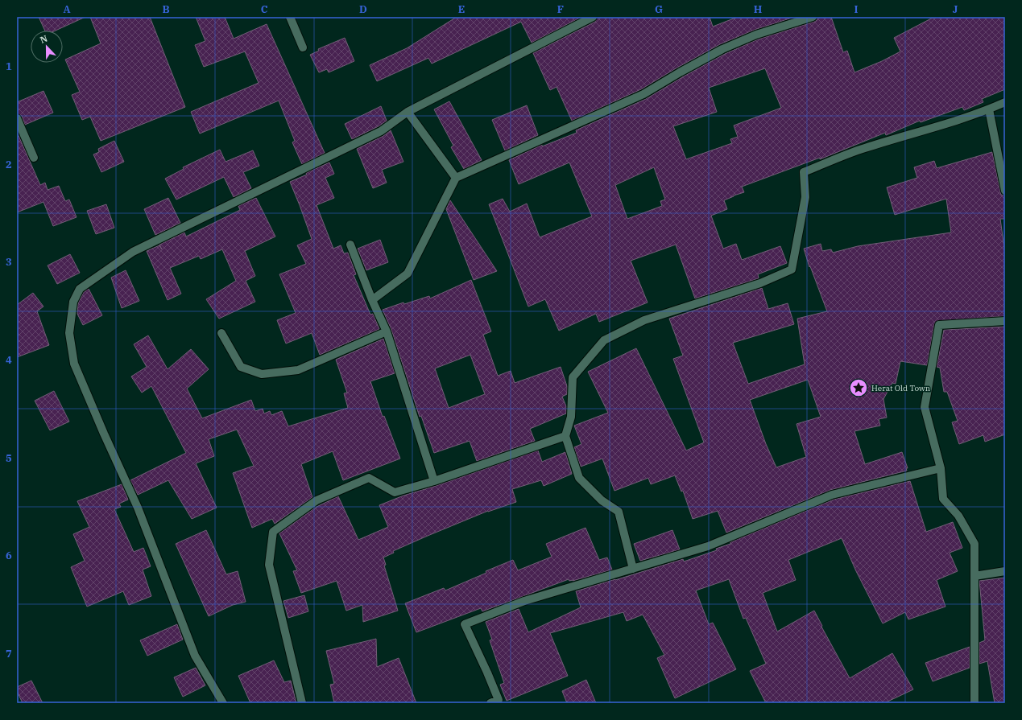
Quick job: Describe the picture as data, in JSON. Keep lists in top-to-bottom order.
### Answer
{
  "places": {
    "place": ["Herat Old Town"]
  },
  "north": "top",
  "grid": {
    "columns": [
      "A",
      "B",
      "C",
      "D",
      "E",
      "F",
      "G",
      "H",
      "I",
      "J"
    ],
    "rows": [
      "1",
      "2",
      "3",
      "4",
      "5",
      "6",
      "7"
    ]
  }
}
